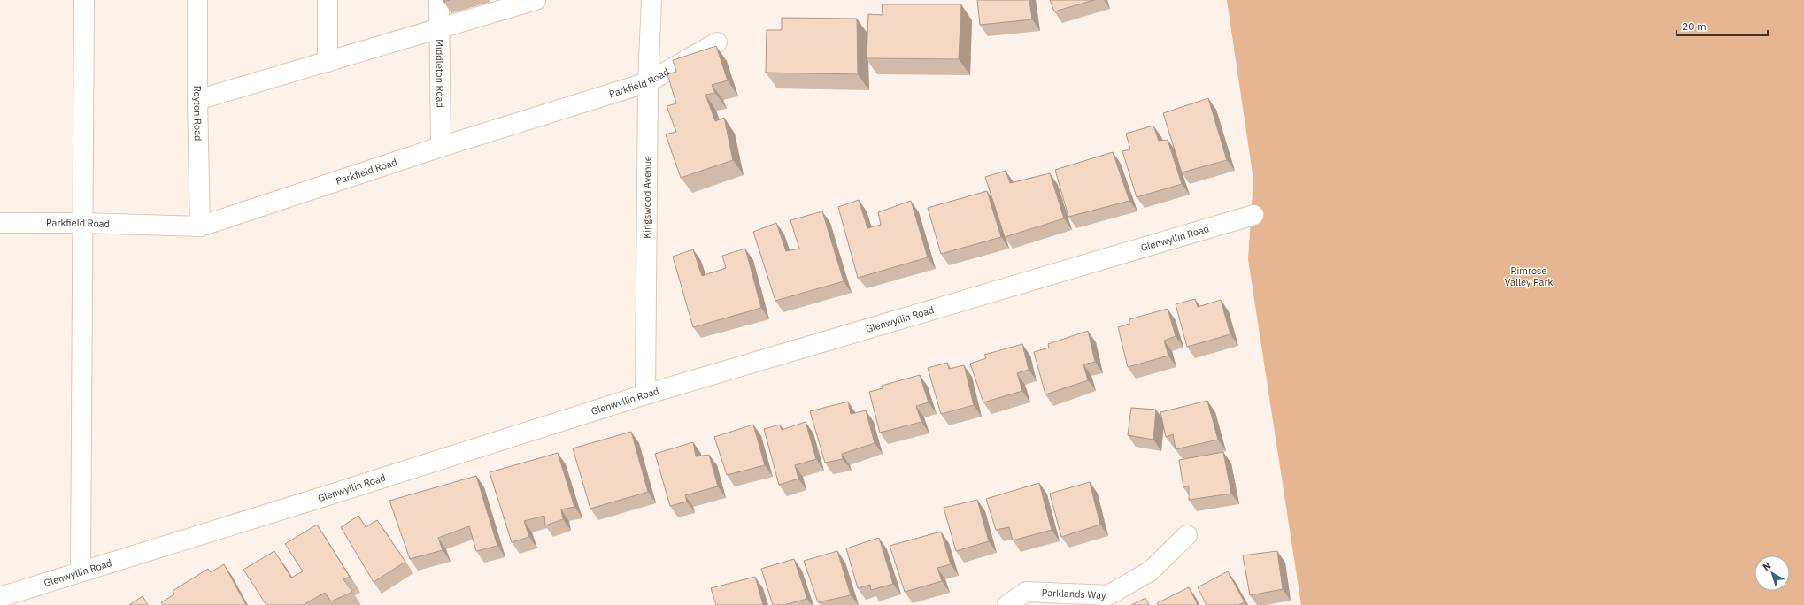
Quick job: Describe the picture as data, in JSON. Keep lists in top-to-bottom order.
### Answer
{
  "streets": {
    "street": [
      "Middleton Road",
      "Parkfield Road",
      "Royton Road",
      "Kingswood Avenue",
      "Glenwyllin Road",
      "Parklands Way"
    ]
  },
  "crossings": [
    ["Middleton Road", "Parkfield Road"],
    ["Parkfield Road", "Royton Road"],
    ["Parkfield Road", "Kingswood Avenue"],
    ["Kingswood Avenue", "Glenwyllin Road"]
  ],
  "parks": ["Rimrose Valley Park"],
  "scale_bar": "20 m",
  "north": "top left"
}
